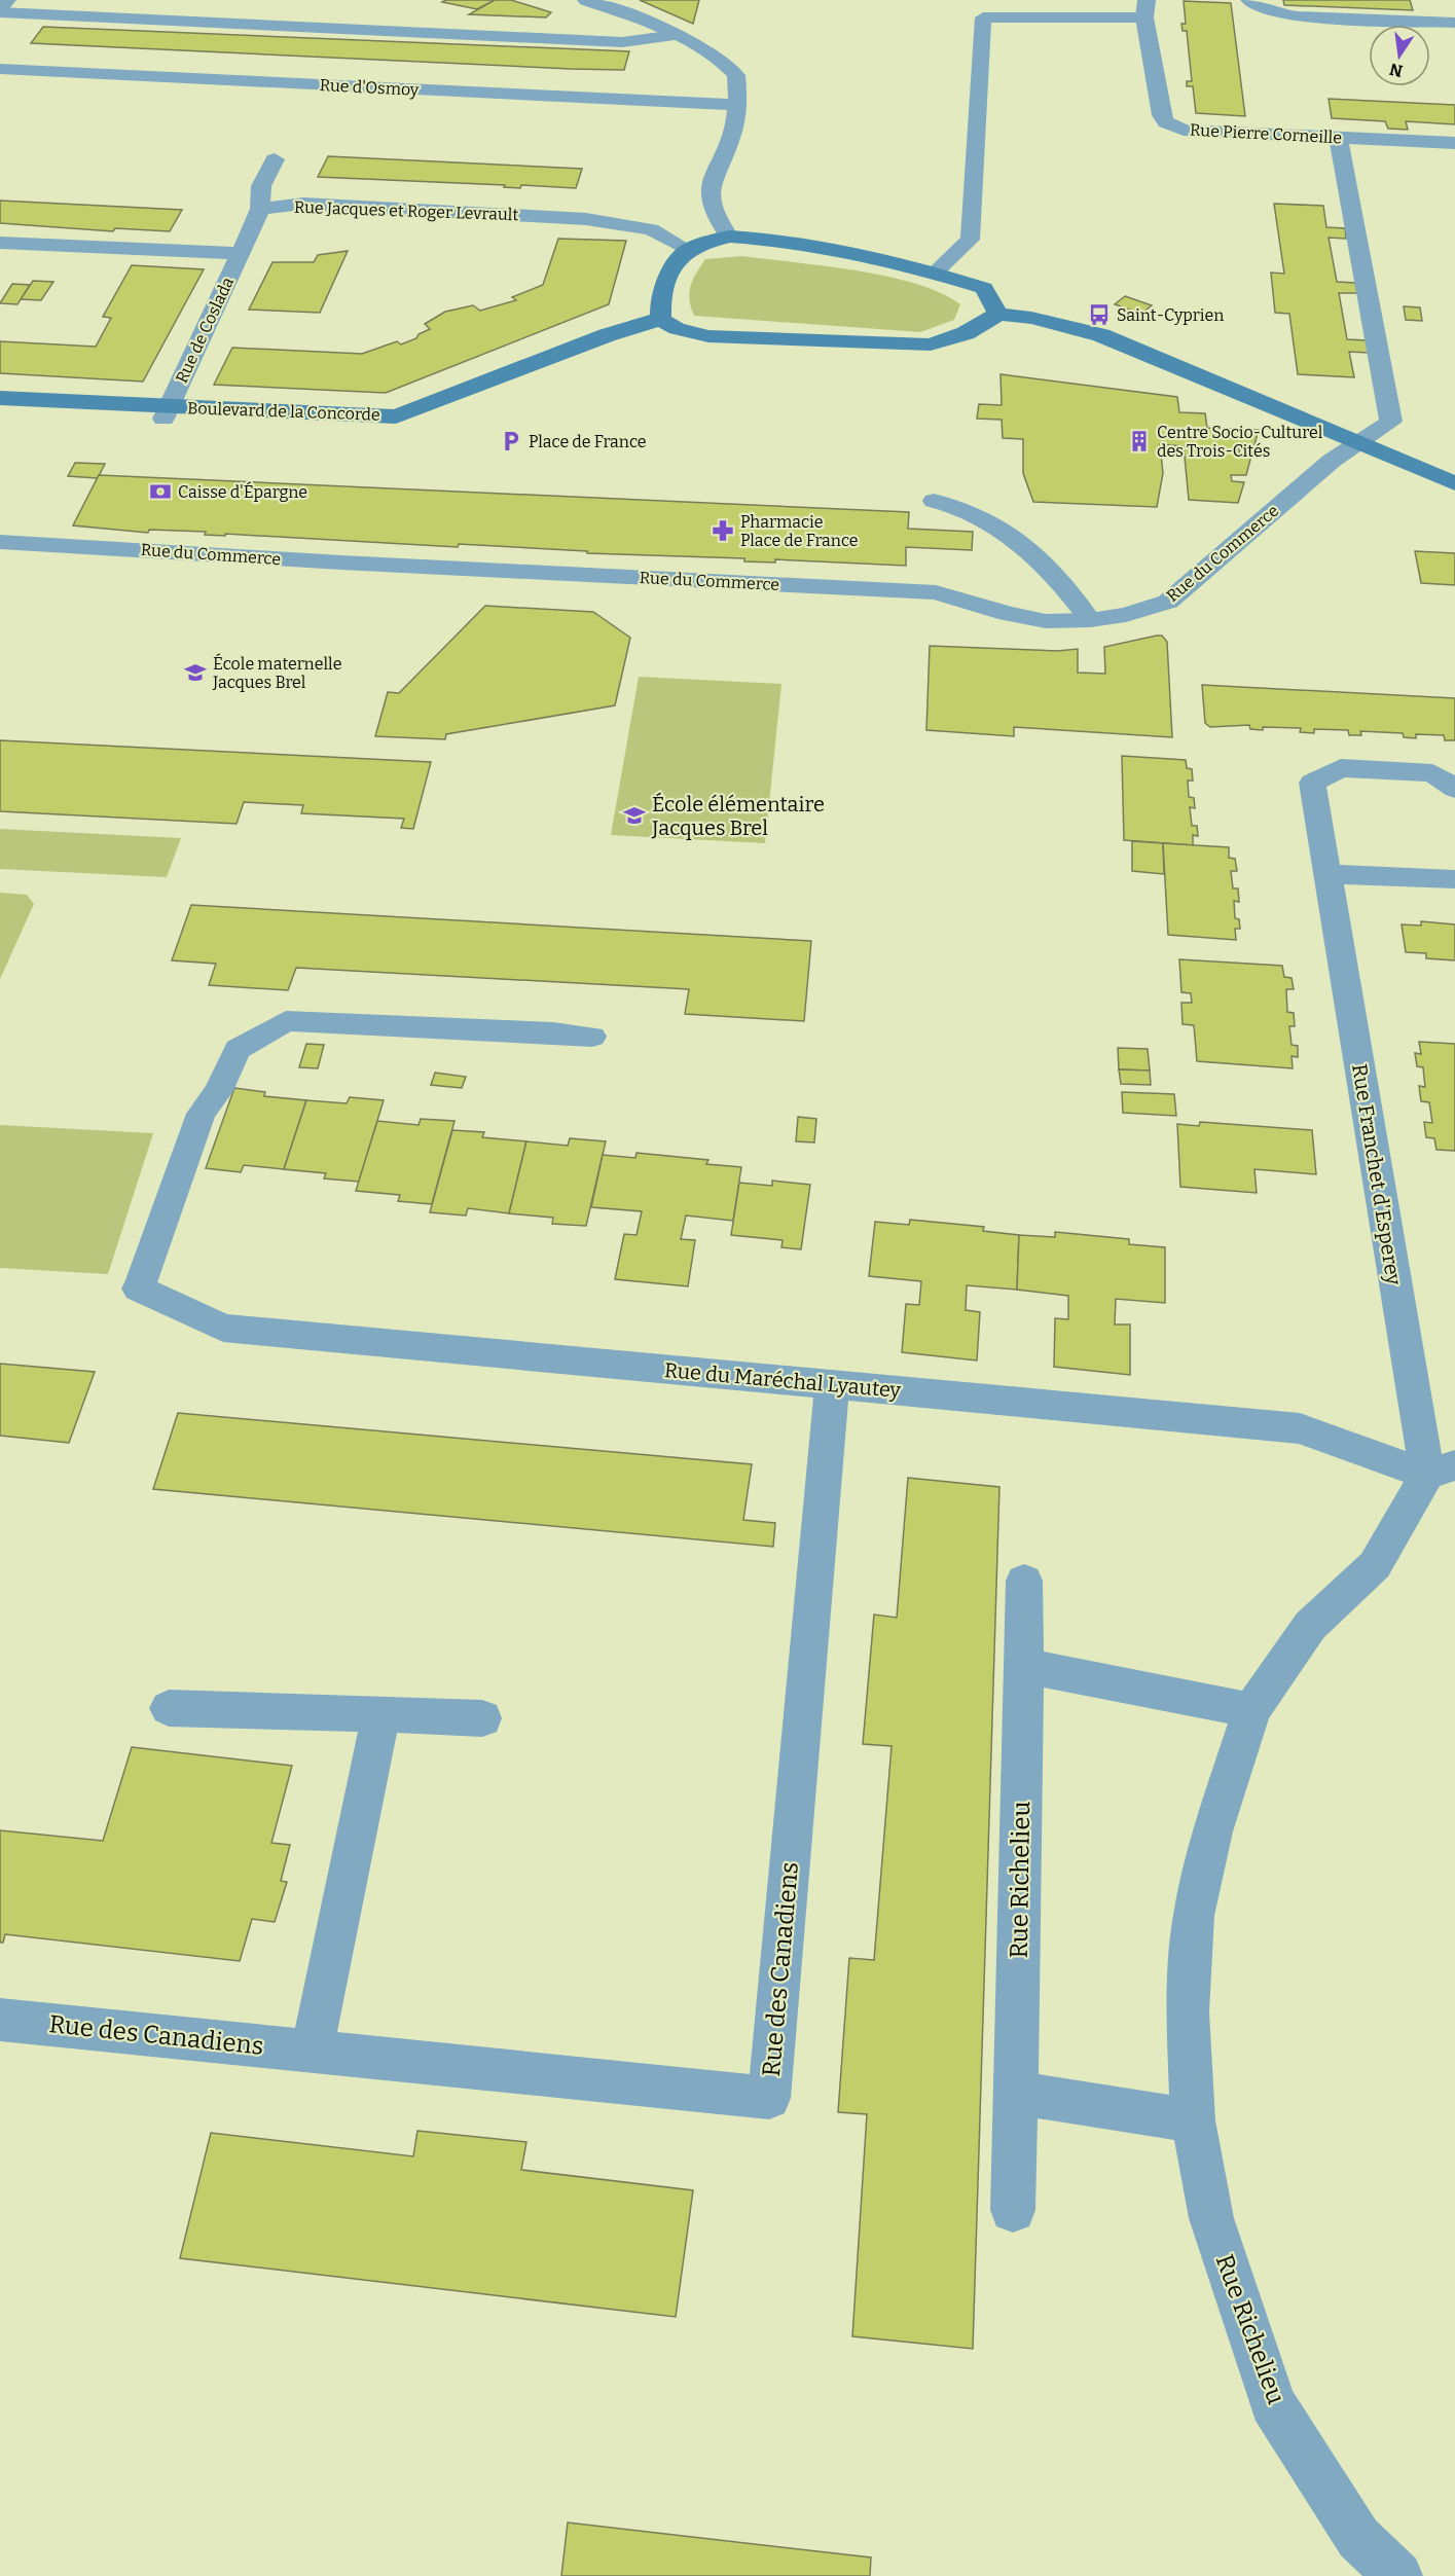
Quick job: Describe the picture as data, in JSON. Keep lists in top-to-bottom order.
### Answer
{
  "streets": {
    "street": [
      "Rue d'Osmoy",
      "Rue Pierre Corneille",
      "Rue Jacques et Roger Levrault",
      "Rue de Coslada",
      "Boulevard de la Concorde",
      "Rue du Commerce",
      "Rue Franchet d'Esperey",
      "Rue du Maréchal Lyautey",
      "Rue Richelieu",
      "Rue des Canadiens"
    ]
  },
  "crossings": [
    ["Rue Pierre Corneille", "Rue du Commerce"],
    ["Rue de Coslada", "Boulevard de la Concorde"],
    ["Rue Franchet d'Esperey", "Rue du Maréchal Lyautey"],
    ["Rue Franchet d'Esperey", "Rue Richelieu"],
    ["Rue du Maréchal Lyautey", "Rue Richelieu"],
    ["Rue du Maréchal Lyautey", "Rue des Canadiens"]
  ],
  "places": {
    "bus stop": ["Saint-Cyprien"],
    "parking": ["Place de France"],
    "building": ["Centre Socio-Culturel des Trois-Cités"],
    "bank": ["Caisse d'Épargne"],
    "pharmacy": ["Pharmacie Place de France"],
    "school or university": ["École maternelle Jacques Brel", "École élémentaire Jacques Brel"]
  },
  "north": "bottom"
}
